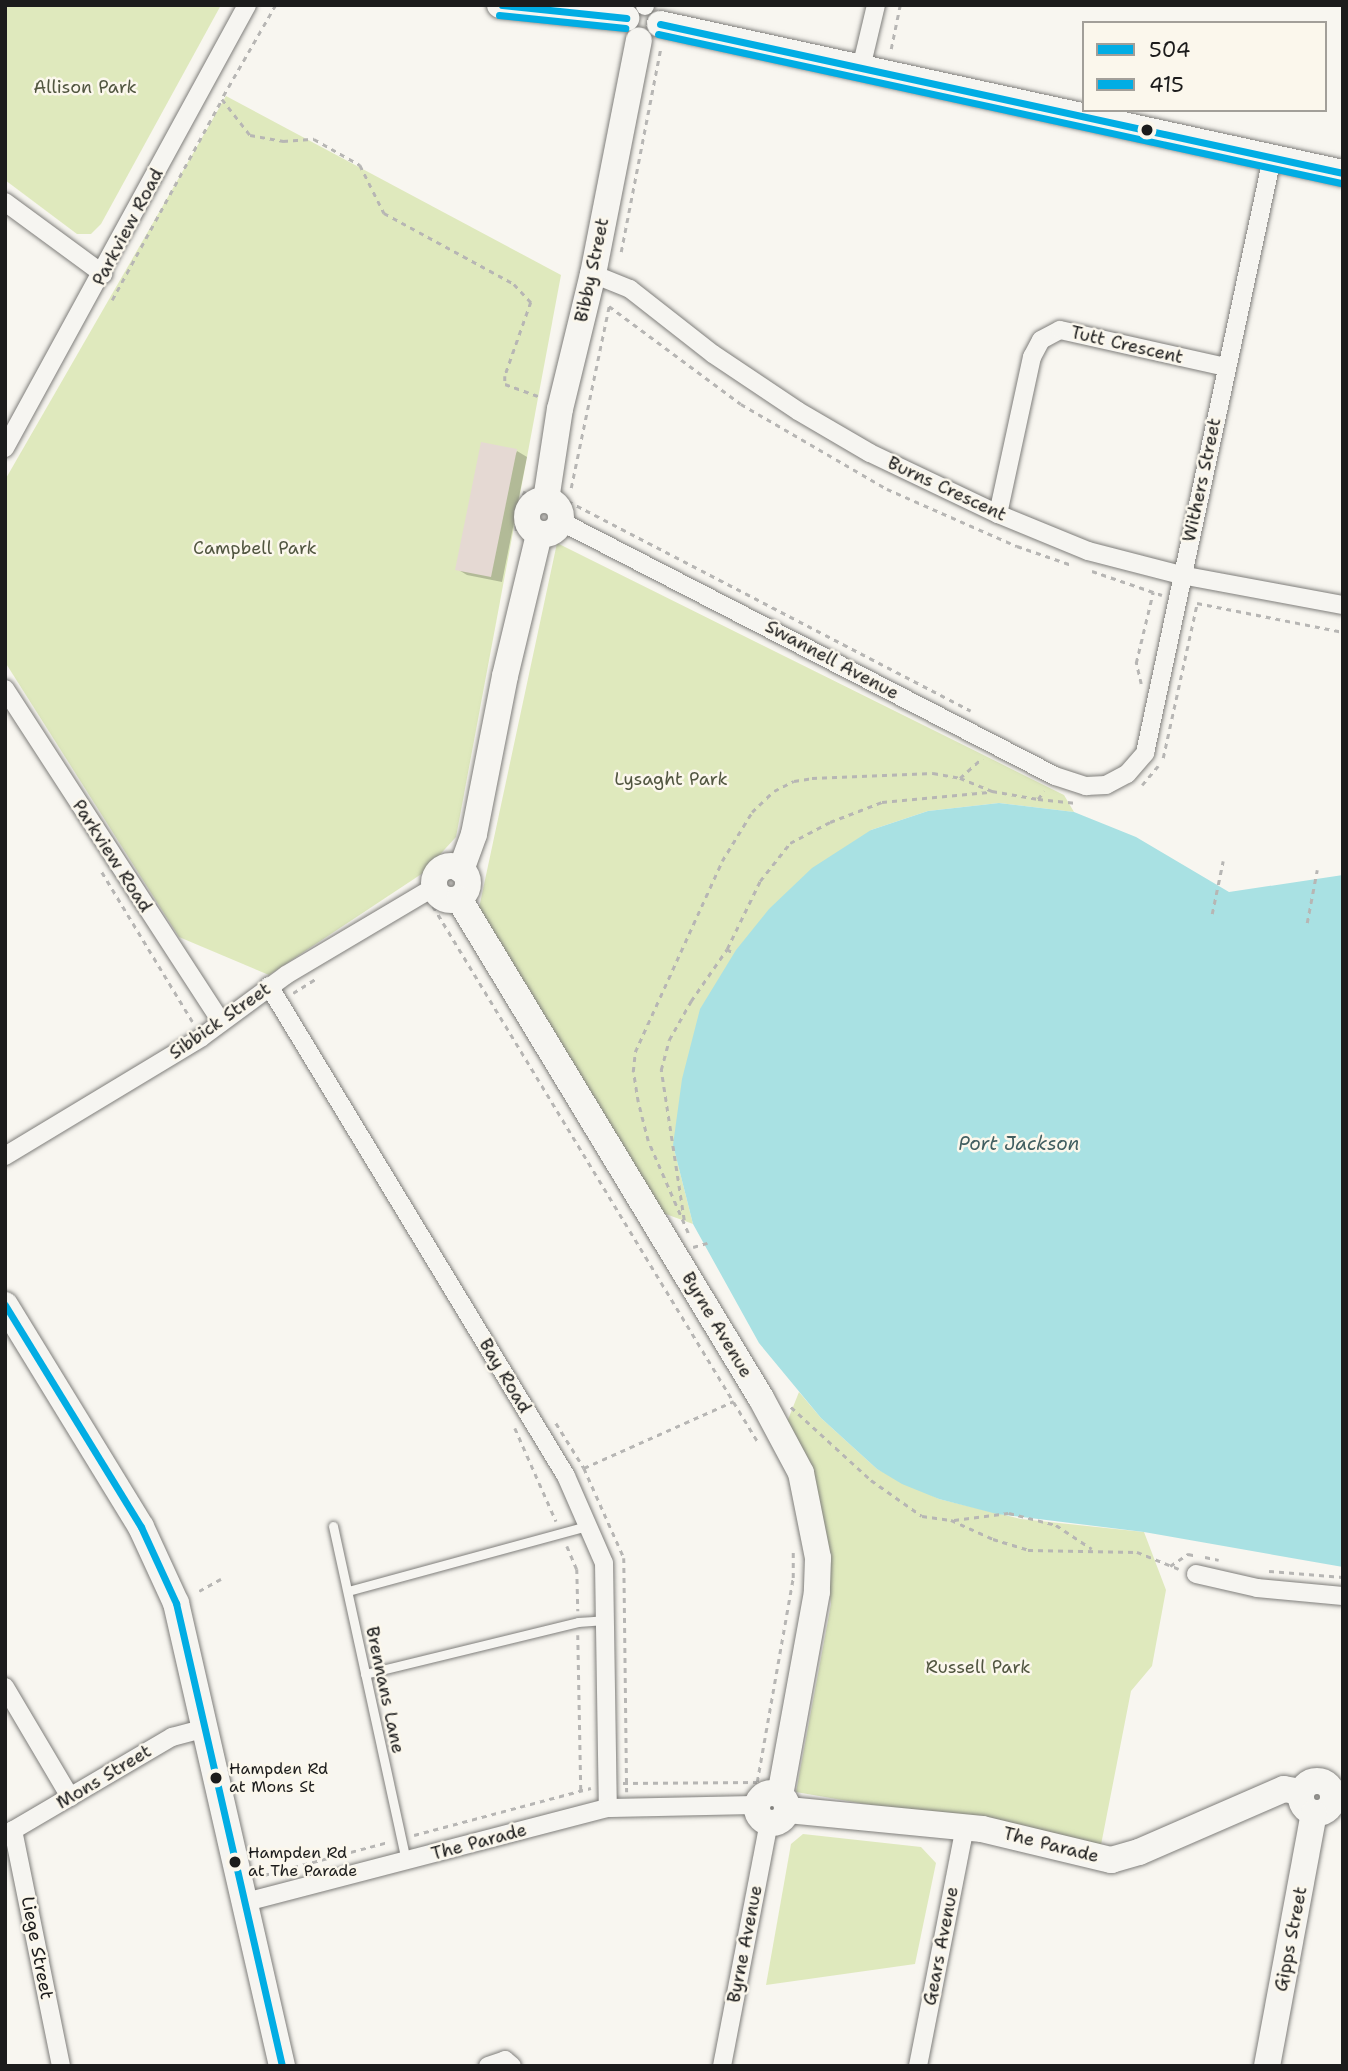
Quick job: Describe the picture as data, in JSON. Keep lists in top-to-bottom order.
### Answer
{
  "streets": {
    "street": [
      "Parkview Road",
      "Bibby Street",
      "Tutt Crescent",
      "Withers Street",
      "Burns Crescent",
      "Swannell Avenue",
      "Sibbick Street",
      "Byrne Avenue",
      "Bay Road",
      "Mons Street",
      "The Parade",
      "Gipps Street",
      "Gears Avenue",
      "Liege Street"
    ],
    "lane": ["Brennans Lane"]
  },
  "crossings": [
    ["Parkview Road", "Sibbick Street"],
    ["Bibby Street", "Burns Crescent"],
    ["Bibby Street", "Swannell Avenue"],
    ["Bibby Street", "Sibbick Street"],
    ["Bibby Street", "Byrne Avenue"],
    ["Tutt Crescent", "Withers Street"],
    ["Tutt Crescent", "Burns Crescent"],
    ["Withers Street", "Burns Crescent"],
    ["Withers Street", "Swannell Avenue"],
    ["Sibbick Street", "Byrne Avenue"],
    ["Sibbick Street", "Bay Road"],
    ["Byrne Avenue", "The Parade"],
    ["Bay Road", "The Parade"],
    ["Brennans Lane", "The Parade"],
    ["Mons Street", "Liege Street"],
    ["The Parade", "Gipps Street"],
    ["The Parade", "Gears Avenue"]
  ],
  "water": ["Port Jackson"],
  "parks": [
    "Allison Park",
    "Campbell Park",
    "Lysaght Park",
    "Russell Park"
  ],
  "places": ["Hampden Rd at Mons St", "Hampden Rd at The Parade"],
  "lines": ["transit line 504", "transit line 415"],
  "legend": ["504", "415"]
}
